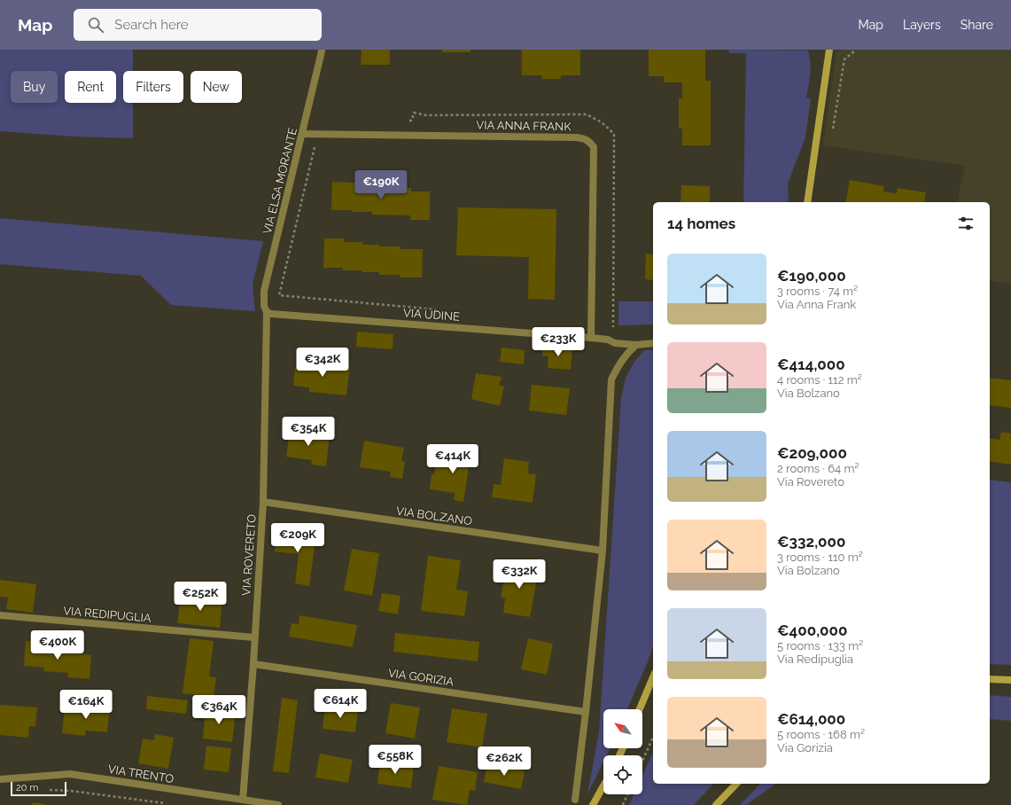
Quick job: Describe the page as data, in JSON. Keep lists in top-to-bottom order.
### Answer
{
  "streets": {
    "street": [
      "VIA ANNA FRANK",
      "VIA ELSA MORANTE",
      "VIA UDINE",
      "VIA BOLZANO",
      "VIA ROVERETO",
      "VIA REDIPUGLIA",
      "VIA GORIZIA",
      "VIA TRENTO"
    ]
  },
  "crossings": [
    ["VIA ANNA FRANK", "VIA ELSA MORANTE"],
    ["VIA ANNA FRANK", "VIA UDINE"],
    ["VIA ELSA MORANTE", "VIA UDINE"],
    ["VIA ELSA MORANTE", "VIA ROVERETO"],
    ["VIA UDINE", "VIA ROVERETO"],
    ["VIA BOLZANO", "VIA ROVERETO"],
    ["VIA ROVERETO", "VIA REDIPUGLIA"],
    ["VIA ROVERETO", "VIA GORIZIA"],
    ["VIA ROVERETO", "VIA TRENTO"]
  ],
  "scale_bar": "20 m",
  "north": "top left",
  "page": {
    "header": "Map",
    "search": "Search here",
    "nav": ["Map", "Layers", "Share"],
    "chip": [
      "Buy",
      "Rent",
      "Filters",
      "New"
    ],
    "price": [
      "€190K",
      "€233K",
      "€342K",
      "€354K",
      "€414K",
      "€209K",
      "€332K",
      "€252K",
      "€400K",
      "€614K",
      "€164K",
      "€364K",
      "€558K",
      "€262K"
    ],
    "heading": "14 homes",
    "list": [
      {
        "name": "€190,000",
        "note": "3 rooms · 74 m² · Via Anna Frank"
      },
      {
        "name": "€414,000",
        "note": "4 rooms · 112 m² · Via Bolzano"
      },
      {
        "name": "€209,000",
        "note": "2 rooms · 64 m² · Via Rovereto"
      },
      {
        "name": "€332,000",
        "note": "3 rooms · 110 m² · Via Bolzano"
      },
      {
        "name": "€400,000",
        "note": "5 rooms · 133 m² · Via Redipuglia"
      },
      {
        "name": "€614,000",
        "note": "5 rooms · 168 m² · Via Gorizia"
      }
    ],
    "scale": "20 m"
  }
}
